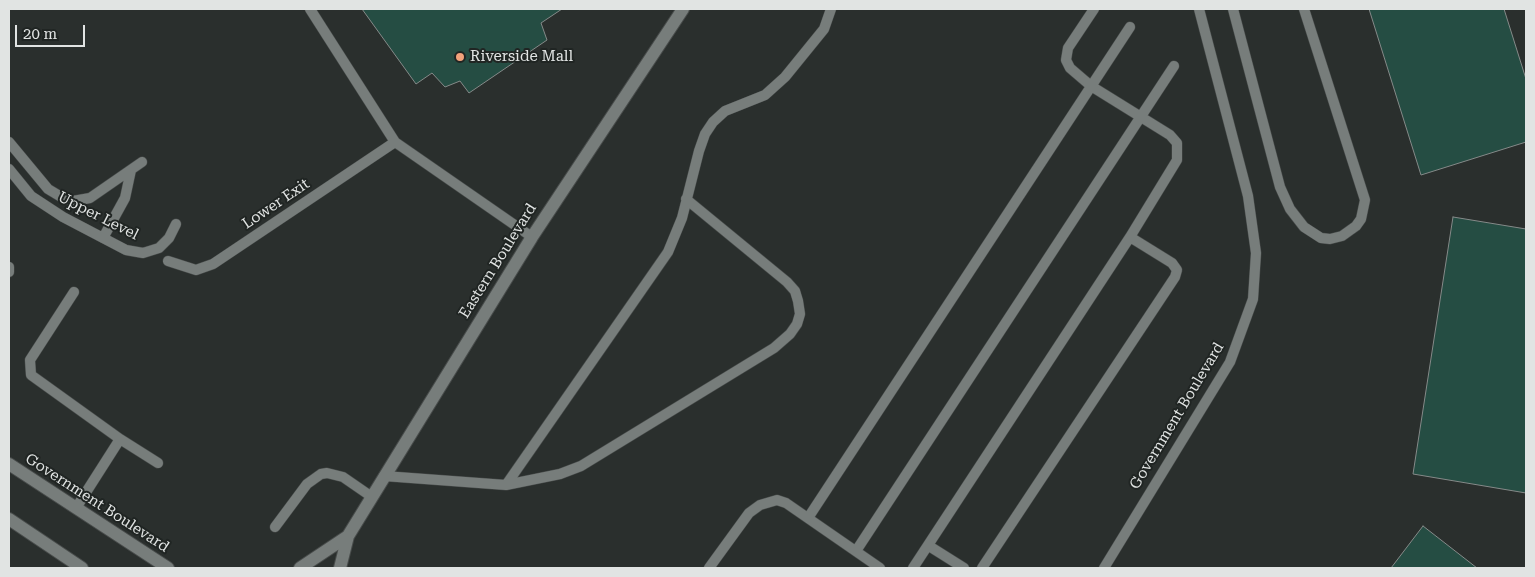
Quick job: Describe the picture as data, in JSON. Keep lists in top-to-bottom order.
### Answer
{
  "streets": {
    "street": ["Eastern Boulevard", "Government Boulevard"],
    "lane": ["Lower Exit", "Upper Level"]
  },
  "places": ["Riverside Mall"],
  "scale_bar": "20 m"
}
